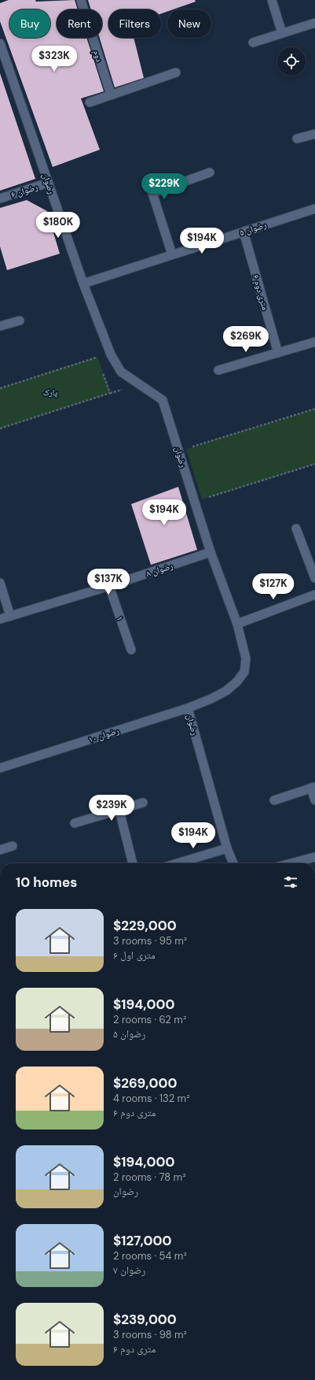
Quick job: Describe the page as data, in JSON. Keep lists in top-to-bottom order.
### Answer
{
  "streets": {
    "street": [
      "دوم",
      "رضوان",
      "رضوان ۶",
      "رضوان ۵",
      "۶ متری دوم",
      "رضوان ۸",
      "۱",
      "رضوان ۱۰"
    ]
  },
  "crossings": [
    ["رضوان", "رضوان ۶"],
    ["رضوان", "رضوان ۵"],
    ["رضوان", "رضوان ۸"],
    ["رضوان", "رضوان ۱۰"],
    ["رضوان ۵", "۶ متری دوم"],
    ["رضوان ۸", "۱"]
  ],
  "parks": ["پارک"],
  "page": {
    "chip": [
      "Buy",
      "Rent",
      "Filters",
      "New"
    ],
    "price": [
      "$323K",
      "$229K",
      "$180K",
      "$194K",
      "$269K",
      "$194K",
      "$137K",
      "$127K",
      "$239K",
      "$194K"
    ],
    "heading": "10 homes",
    "list": [
      {
        "name": "$229,000",
        "note": "3 rooms · 95 m² · ۶ متری اول"
      },
      {
        "name": "$194,000",
        "note": "2 rooms · 62 m² · رضوان ۵"
      },
      {
        "name": "$269,000",
        "note": "4 rooms · 132 m² · ۶ متری دوم"
      },
      {
        "name": "$194,000",
        "note": "2 rooms · 78 m² · رضوان"
      },
      {
        "name": "$127,000",
        "note": "2 rooms · 54 m² · رضوان ۷"
      },
      {
        "name": "$239,000",
        "note": "3 rooms · 98 m² · ۶ متری دوم"
      }
    ]
  }
}
